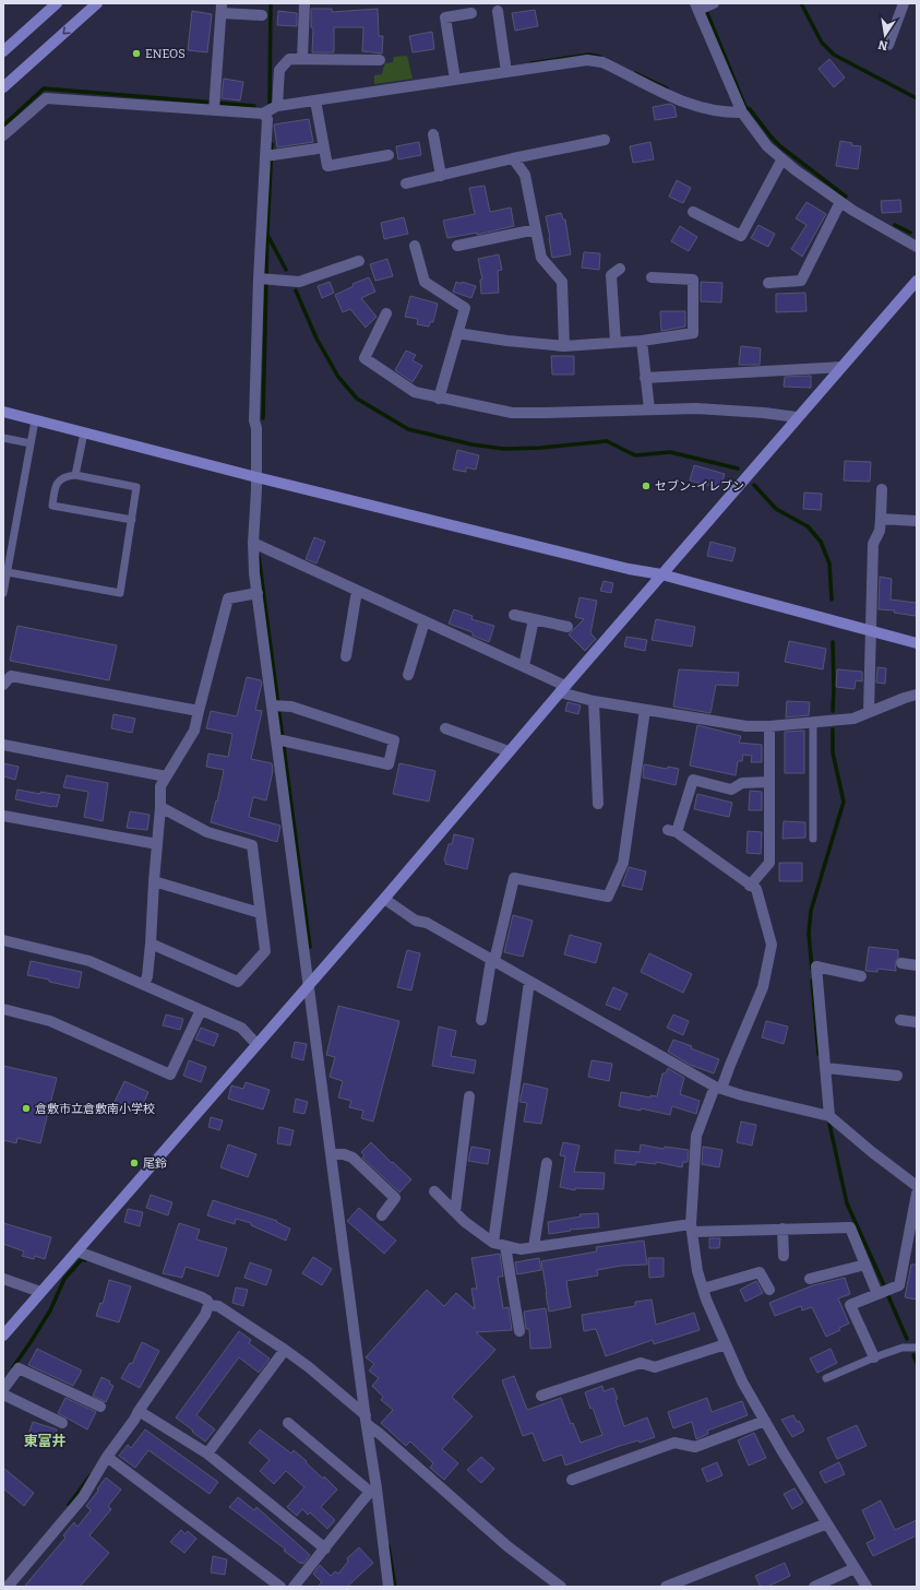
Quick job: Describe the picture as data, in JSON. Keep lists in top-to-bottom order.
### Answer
{
  "districts": ["東富井"],
  "places": [
    "ENEOS",
    "セブン-イレブン",
    "倉敷市立倉敷南小学校",
    "尾鈴"
  ],
  "north": "bottom"
}
